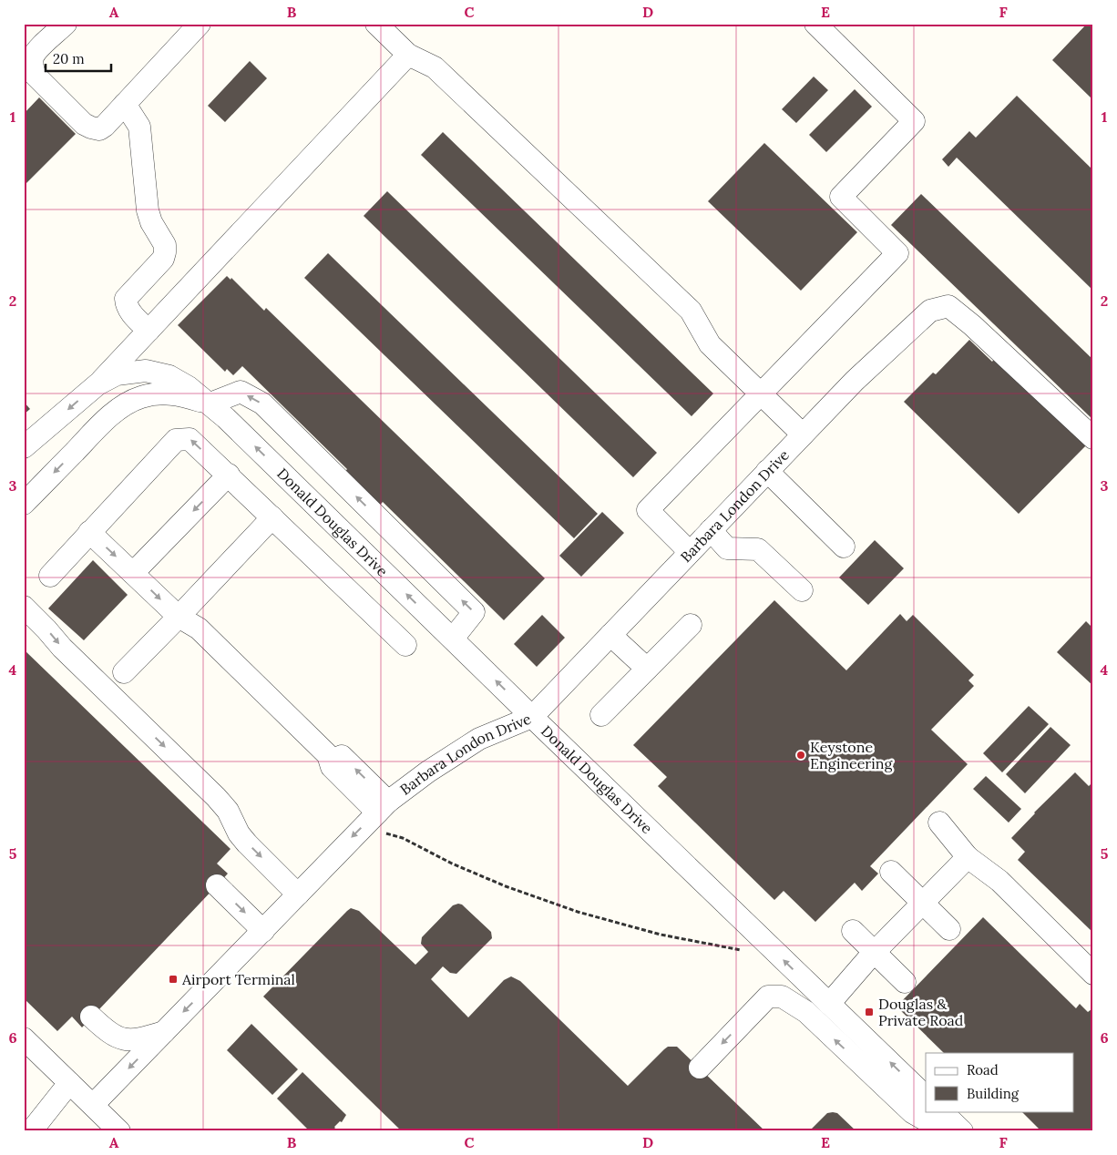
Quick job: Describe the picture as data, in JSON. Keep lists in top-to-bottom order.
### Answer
{
  "streets": {
    "street": ["Barbara London Drive", "Donald Douglas Drive"]
  },
  "crossings": [
    ["Barbara London Drive", "Donald Douglas Drive"]
  ],
  "places": {
    "other": ["Keystone Engineering"],
    "transit": ["Airport Terminal", "Douglas & Private Road"]
  },
  "legend": ["Road", "Building"],
  "scale_bar": "20 m",
  "grid": {
    "columns": [
      "A",
      "B",
      "C",
      "D",
      "E",
      "F"
    ],
    "rows": [
      "1",
      "2",
      "3",
      "4",
      "5",
      "6"
    ]
  }
}
